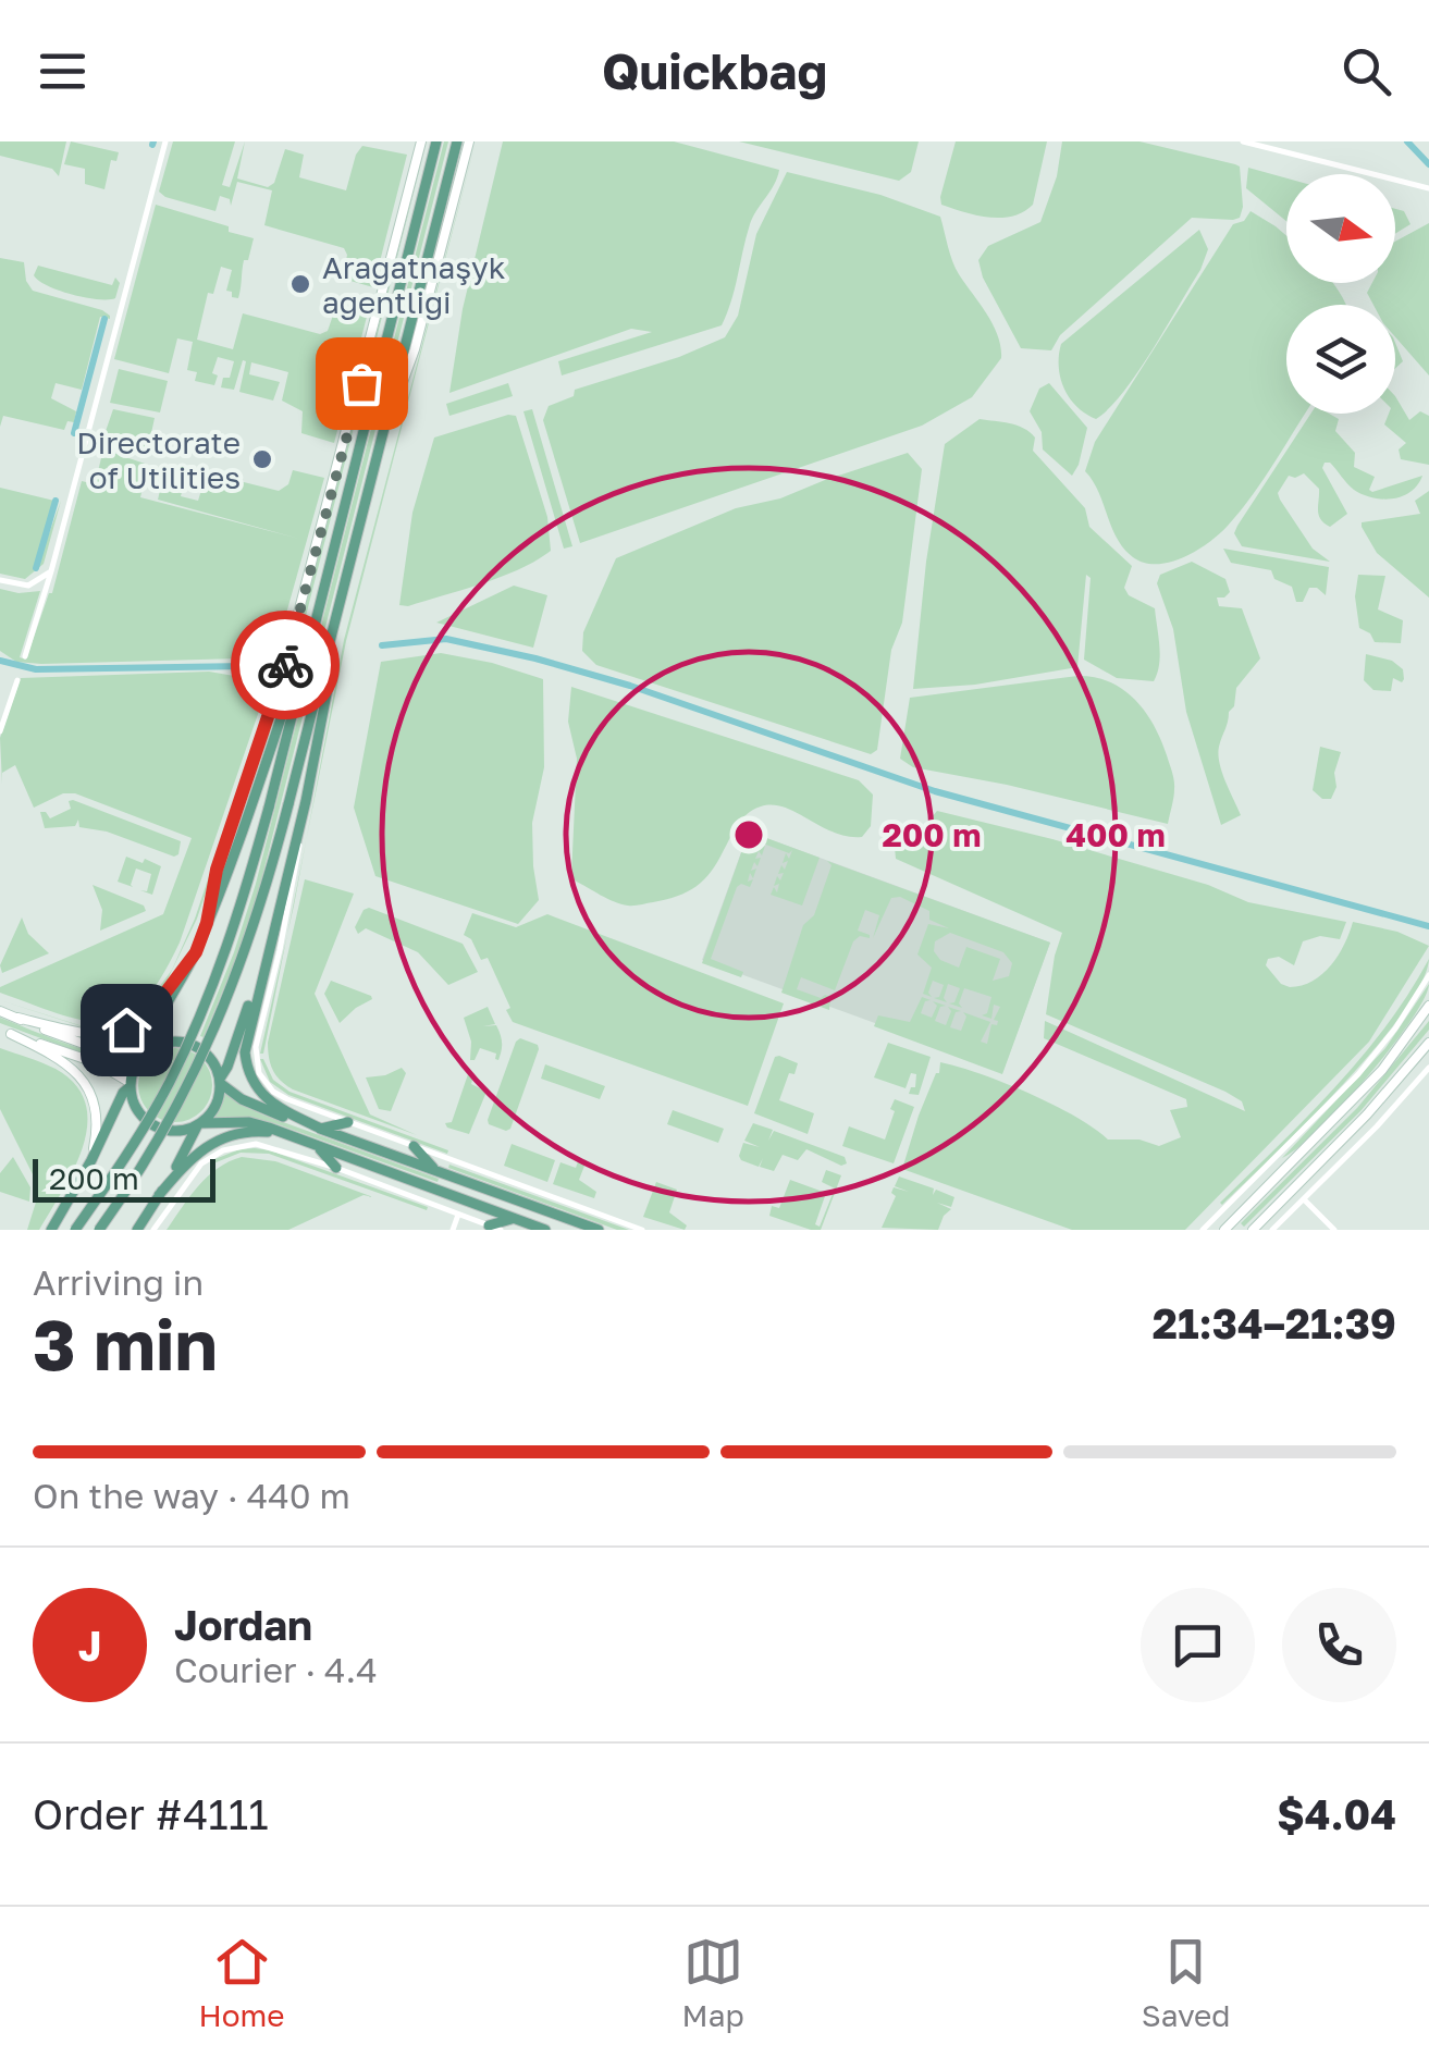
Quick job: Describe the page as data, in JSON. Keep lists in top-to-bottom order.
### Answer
{
  "places": ["Aragatnaşyk agentligi", "Directorate of Utilities"],
  "scale_bar": "200 m",
  "north": "right",
  "page": {
    "header": "Quickbag",
    "scale": "200 m",
    "heading": ["3 min", "Arriving in", "21:34–21:39"],
    "panel": [
      "Jordan",
      "Courier · 4.4",
      "Order #4111",
      "$4.04"
    ],
    "bar": "On the way · 440 m",
    "round": "J",
    "tabs": ["Home", "Map", "Saved"]
  },
  "rings": ["200 m", "400 m"]
}
